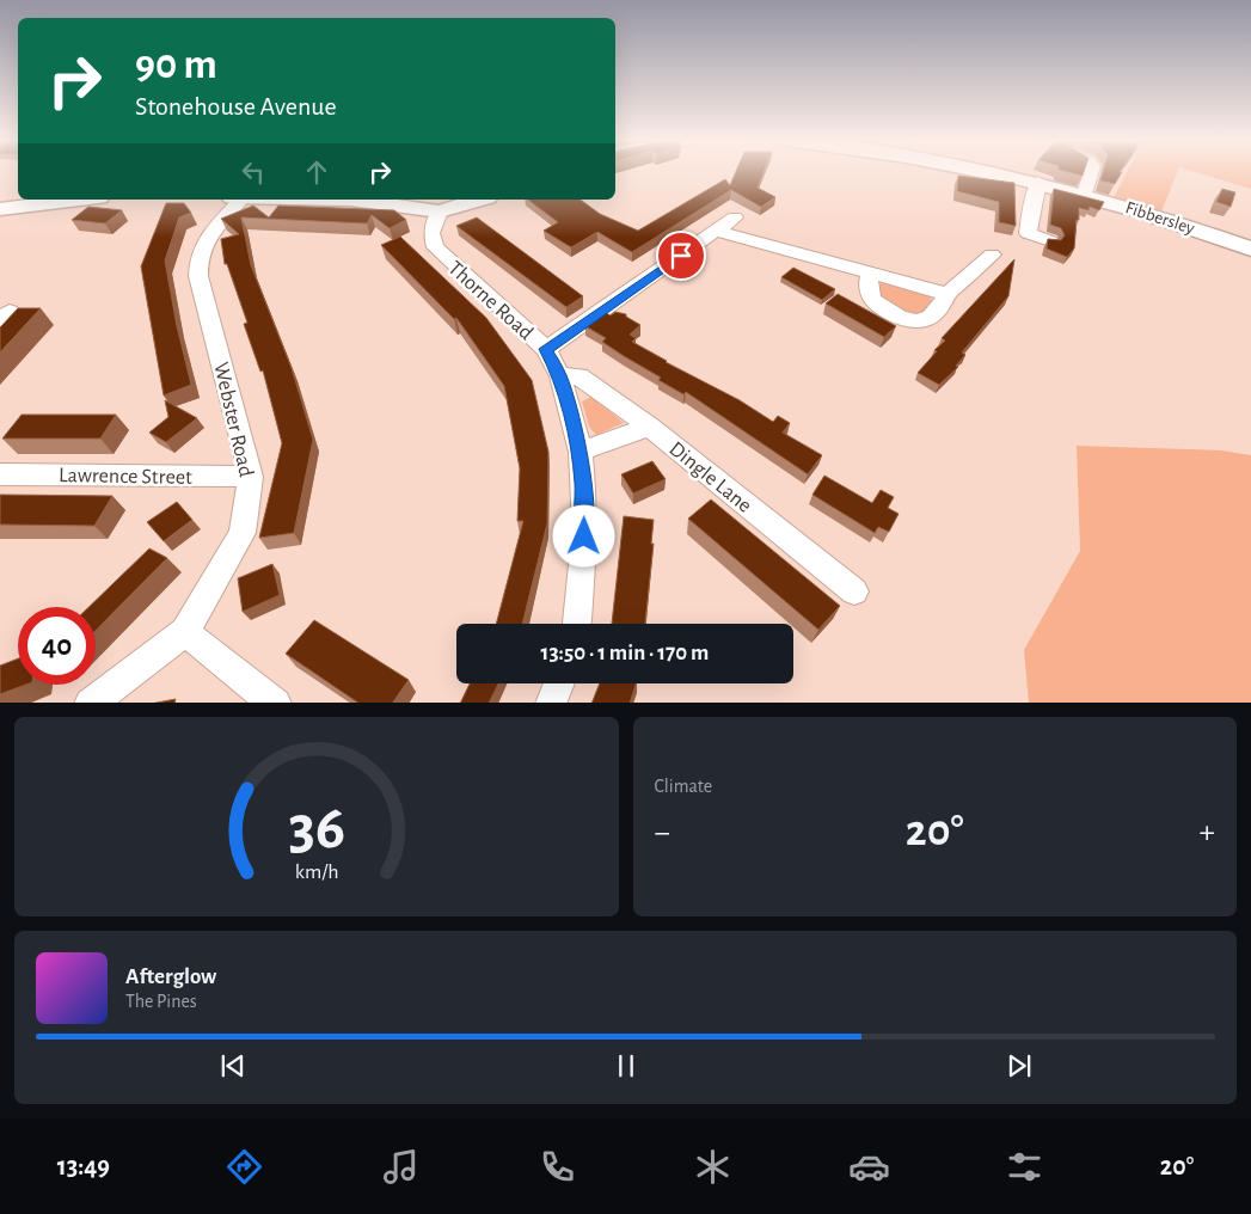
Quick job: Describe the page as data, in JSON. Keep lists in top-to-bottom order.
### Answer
{
  "streets": {
    "main road": ["Fibbersley"],
    "street": [
      "Thorne Road",
      "Webster Road",
      "Lawrence Street",
      "Dingle Lane"
    ]
  },
  "crossings": [
    ["Thorne Road", "Dingle Lane"],
    ["Webster Road", "Lawrence Street"]
  ],
  "page": {
    "turn": ["90 m", "Stonehouse Avenue"],
    "limit": "40",
    "trip": "13:50 · 1 min · 170 m",
    "tile": "Climate",
    "heat": ["−", "20°", "+"],
    "song": ["Afterglow", "The Pines"],
    "tabs": ["13:49", "20°"],
    "gauge": ["36", "km/h"]
  }
}
